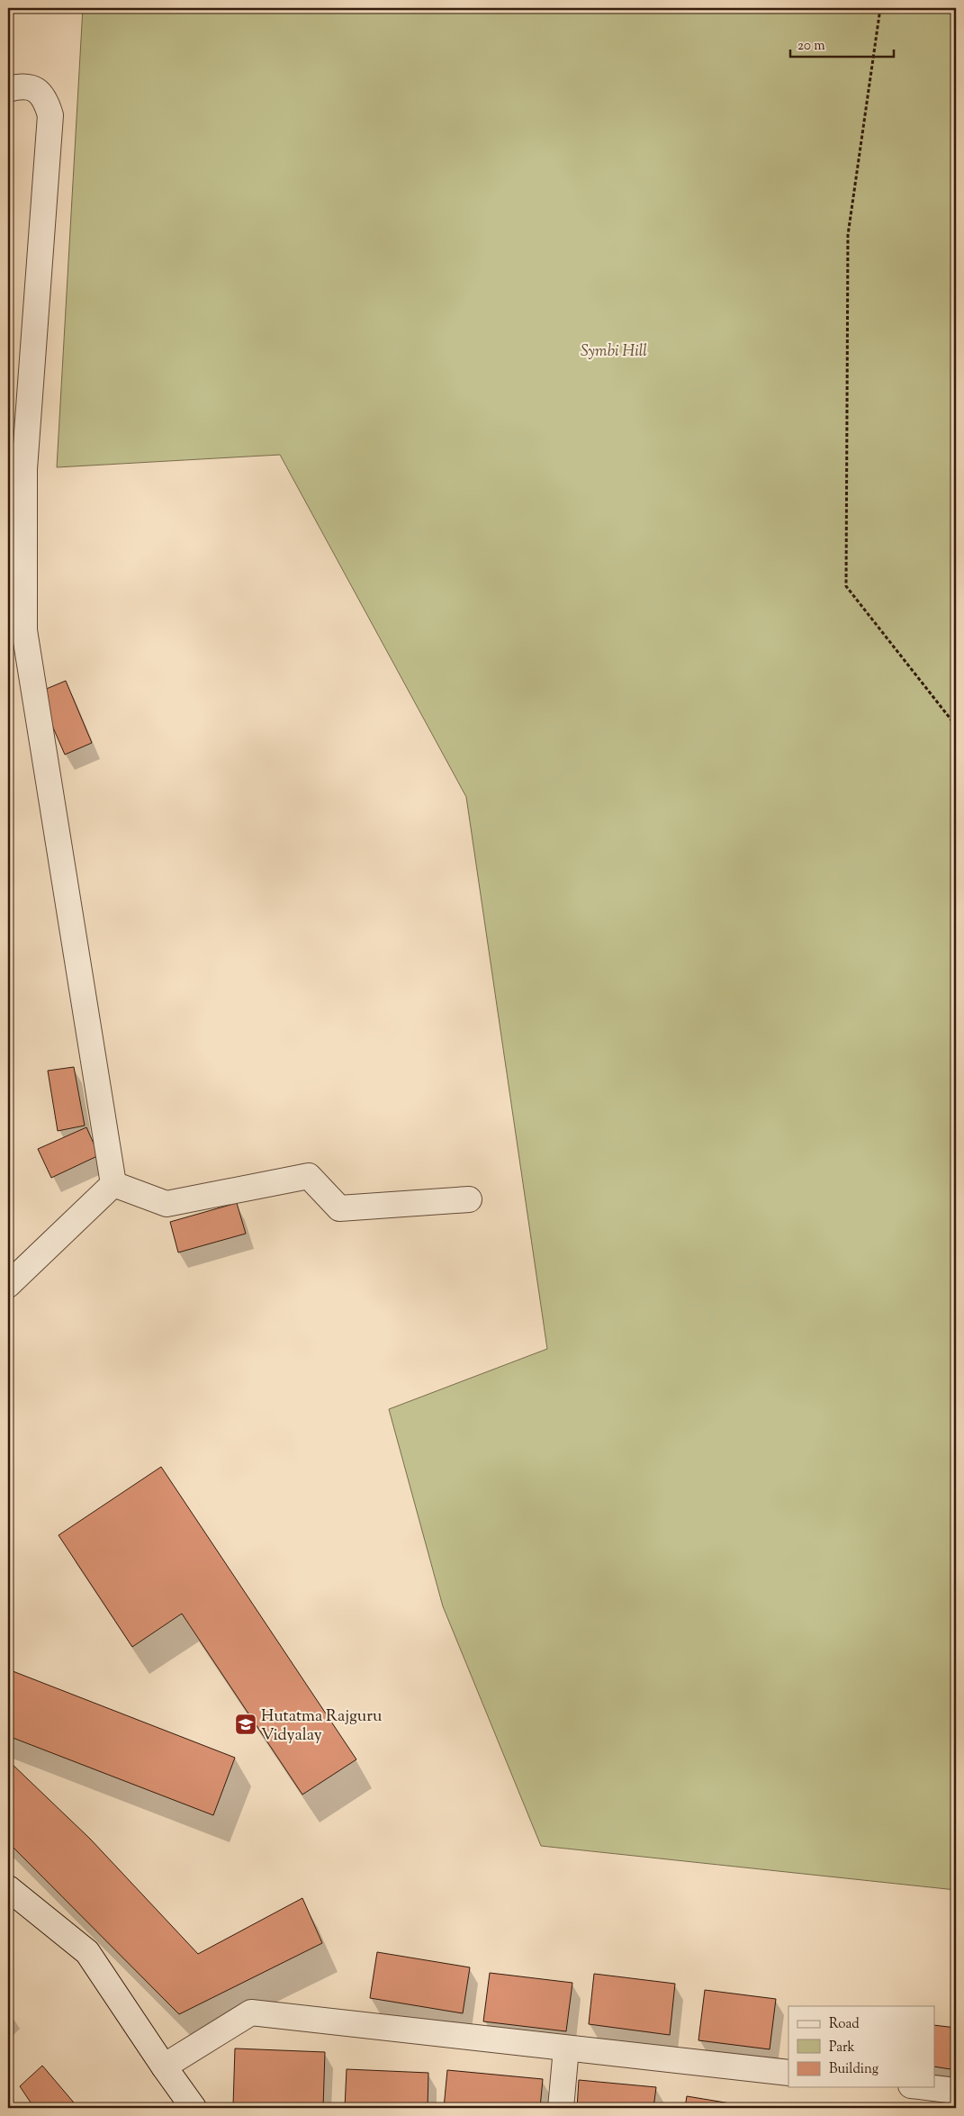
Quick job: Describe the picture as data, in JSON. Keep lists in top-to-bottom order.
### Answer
{
  "parks": ["Symbi Hill"],
  "places": {
    "school or university": ["Hutatma Rajguru Vidyalay"]
  },
  "legend": ["Road", "Park", "Building"],
  "scale_bar": "20 m"
}
